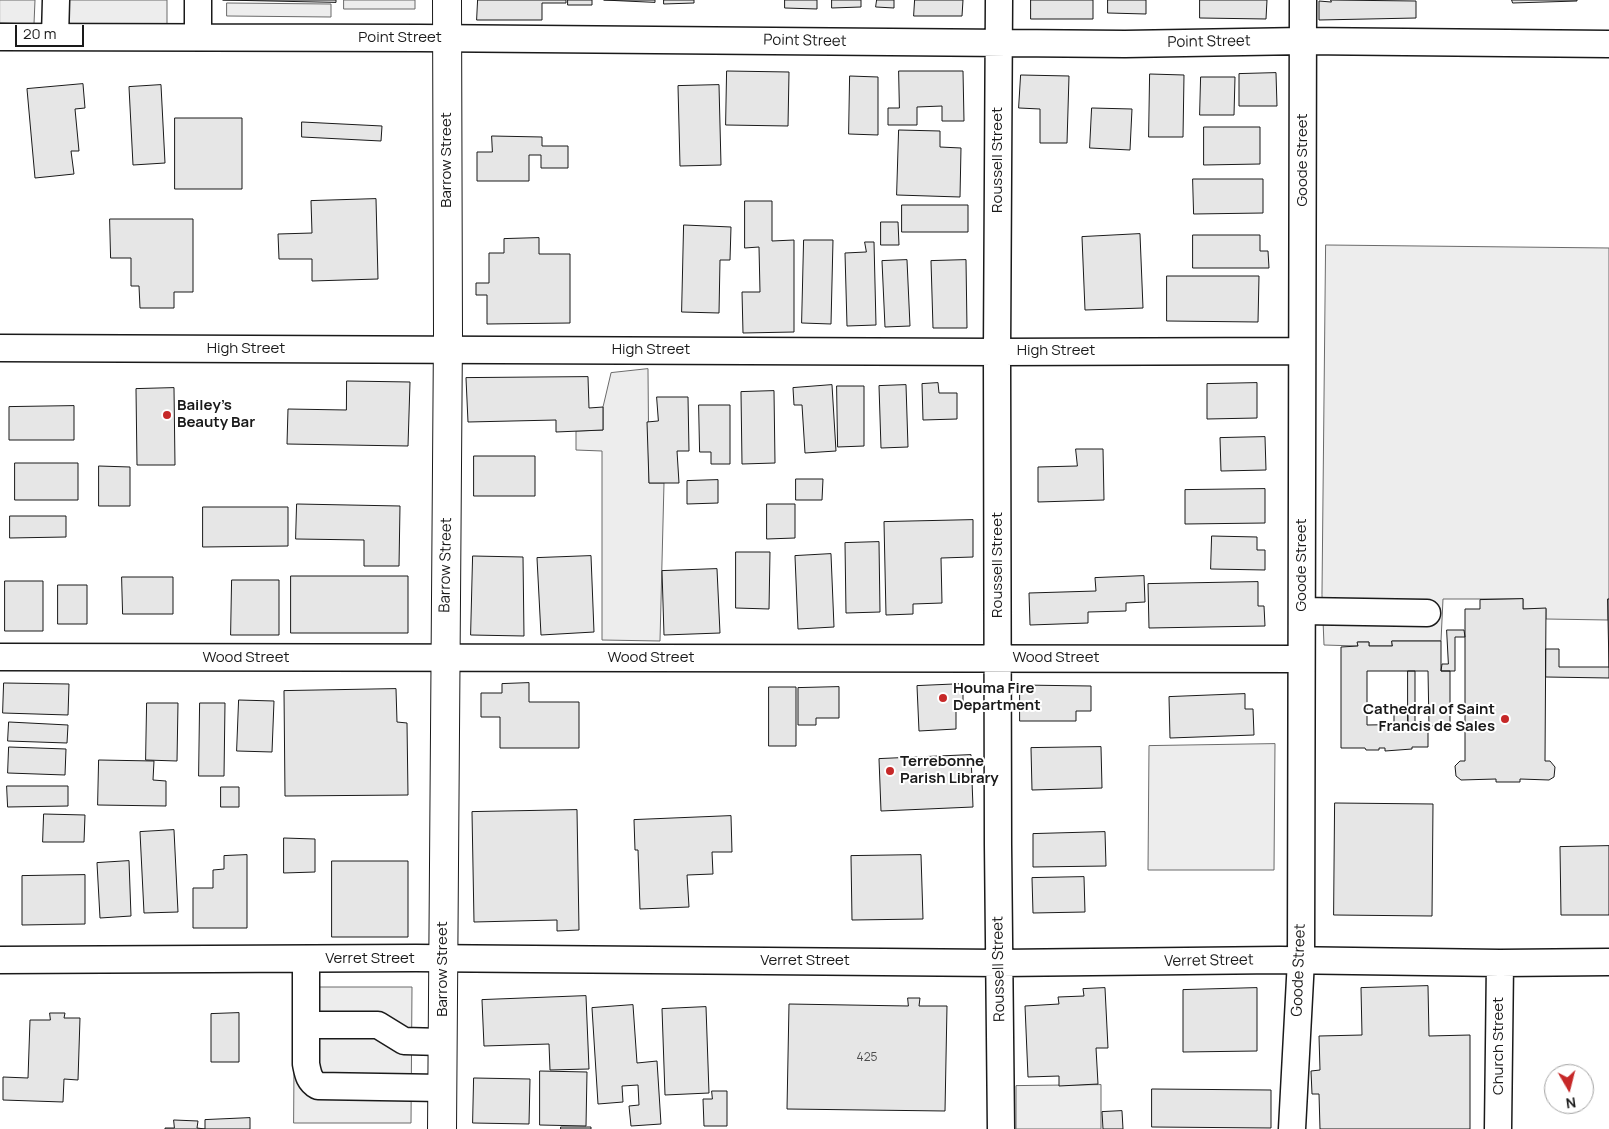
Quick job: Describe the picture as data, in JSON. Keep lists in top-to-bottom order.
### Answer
{
  "streets": {
    "main road": ["Barrow Street"],
    "street": [
      "Point Street",
      "Roussell Street",
      "Goode Street",
      "High Street",
      "Wood Street",
      "Verret Street",
      "Church Street"
    ]
  },
  "crossings": [
    ["Point Street", "Barrow Street"],
    ["Point Street", "Roussell Street"],
    ["Point Street", "Goode Street"],
    ["Barrow Street", "High Street"],
    ["Barrow Street", "Wood Street"],
    ["Barrow Street", "Verret Street"],
    ["Roussell Street", "High Street"],
    ["Roussell Street", "Wood Street"],
    ["Roussell Street", "Verret Street"],
    ["Goode Street", "High Street"],
    ["Goode Street", "Wood Street"],
    ["Goode Street", "Verret Street"],
    ["Verret Street", "Church Street"]
  ],
  "places": [
    "Bailey’s Beauty Bar",
    "Houma Fire Department",
    "Cathedral of Saint Francis de Sales",
    "Terrebonne Parish Library"
  ],
  "house_numbers": ["425"],
  "scale_bar": "20 m",
  "north": "bottom"
}
